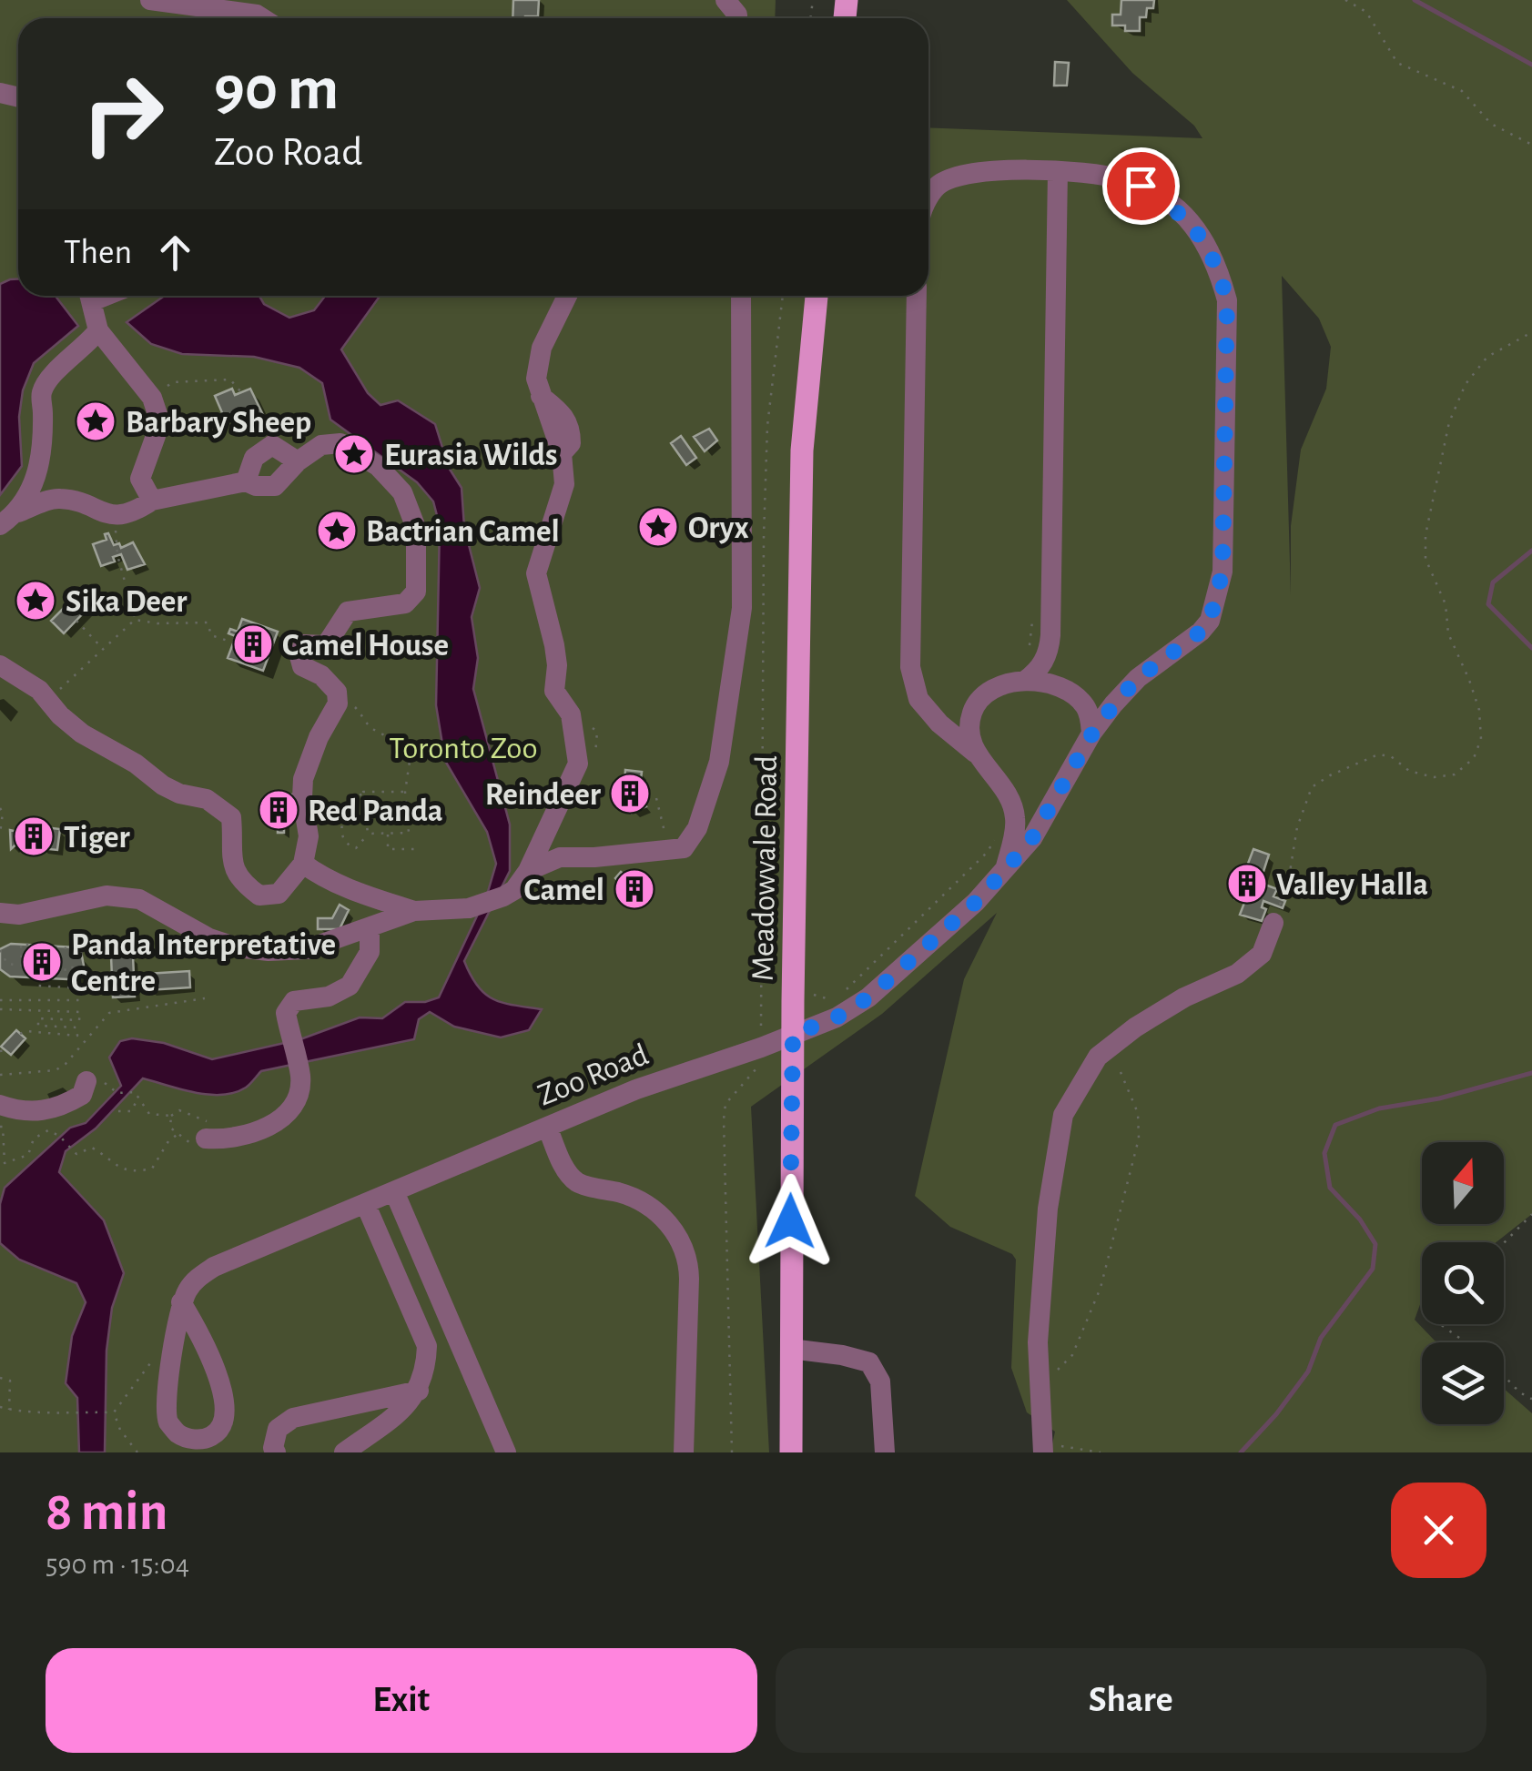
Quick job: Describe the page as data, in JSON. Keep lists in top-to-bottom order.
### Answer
{
  "streets": {
    "main road": ["Meadowvale Road"],
    "street": ["Zoo Road"]
  },
  "crossings": [
    ["Meadowvale Road", "Zoo Road"]
  ],
  "parks": ["Toronto Zoo"],
  "places": {
    "place": [
      "Barbary Sheep",
      "Eurasia Wilds",
      "Oryx",
      "Bactrian Camel",
      "Sika Deer"
    ],
    "building": [
      "Camel House",
      "Reindeer",
      "Red Panda",
      "Tiger",
      "Valley Halla",
      "Camel",
      "Panda Interpretative Centre"
    ]
  },
  "north": "top",
  "page": {
    "turn": ["90 m", "Zoo Road"],
    "then": "Then",
    "heading": ["8 min", "590 m · 15:04"],
    "buttons": ["Exit", "Share"]
  }
}
